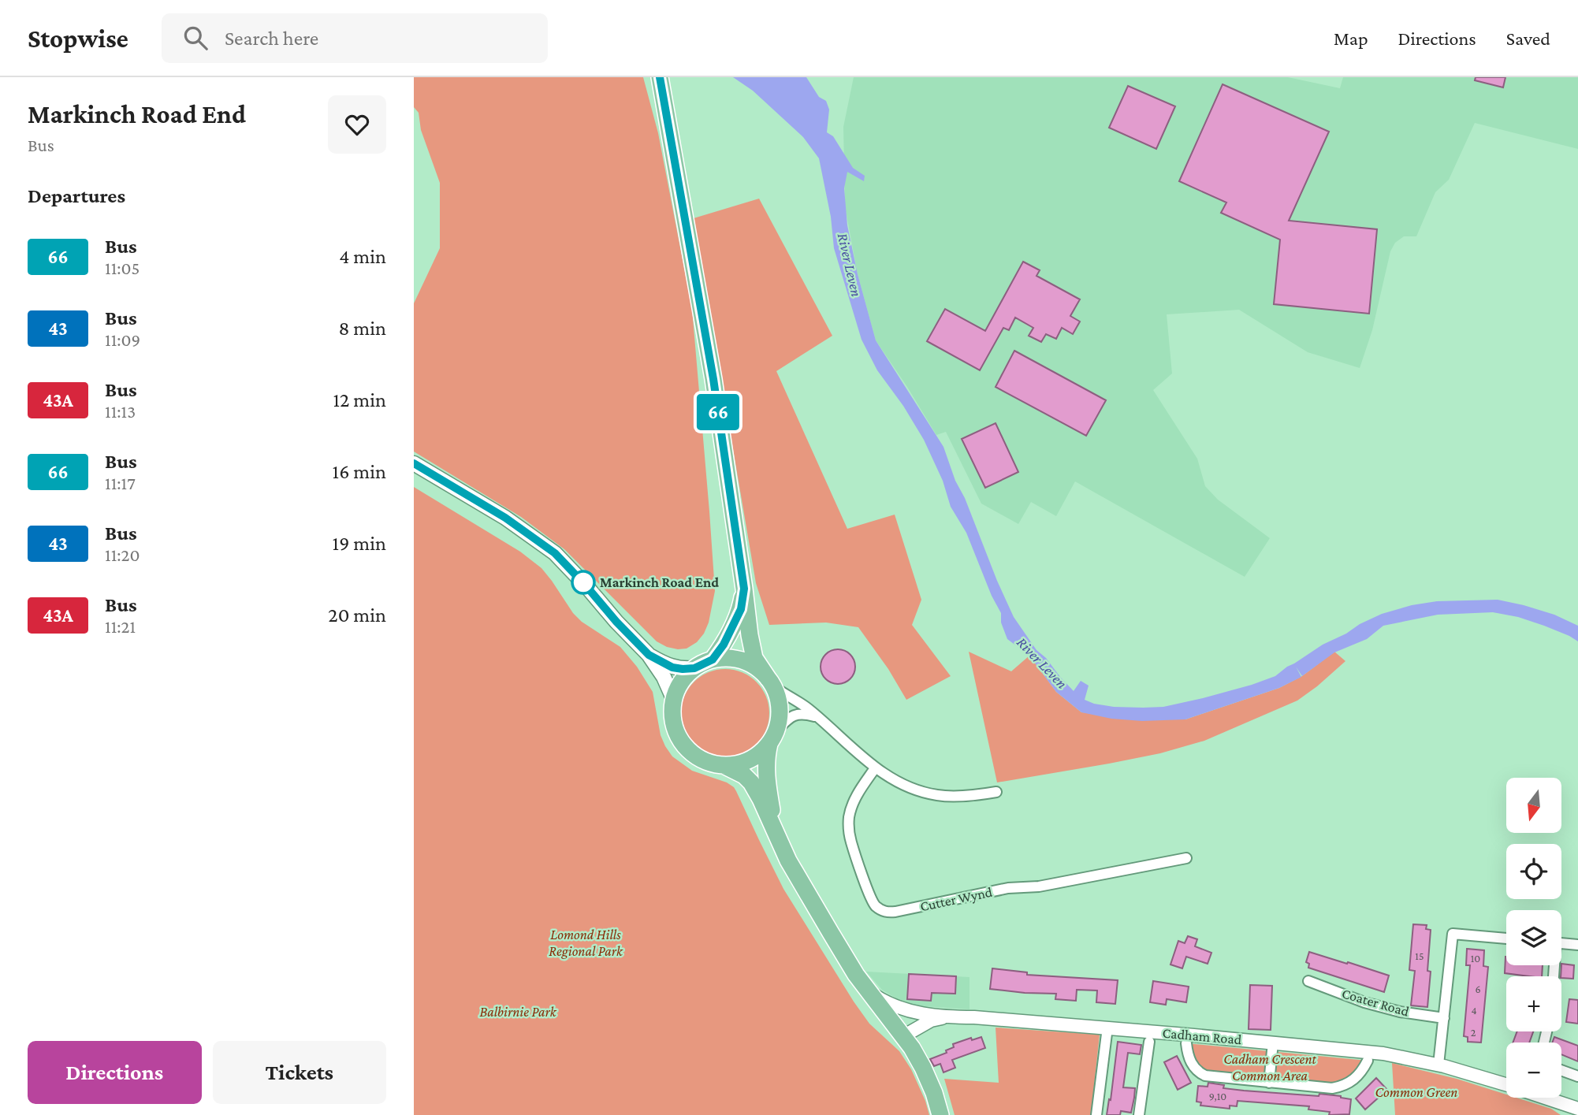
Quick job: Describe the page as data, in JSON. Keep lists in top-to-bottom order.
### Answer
{
  "streets": {
    "street": ["Cutter Wynd", "Coater Road", "Cadham Road"]
  },
  "water": ["River Leven"],
  "parks": [
    "Lomond Hills Regional Park",
    "Balbirnie Park",
    "Cadham Crescent Common Area",
    "Common Green"
  ],
  "places": ["Markinch Road End"],
  "lines": ["bus line 66"],
  "house_numbers": [
    "15",
    "10",
    "6",
    "4",
    "2",
    "9,10"
  ],
  "north": "bottom",
  "page": {
    "header": "Stopwise",
    "search": "Search here",
    "nav": ["Map", "Directions", "Saved"],
    "heading": [
      ["Markinch Road End", "Bus"],
      "Departures"
    ],
    "on_map": "66",
    "list": [
      {
        "mark": "66",
        "name": "Bus",
        "note": "11:05",
        "value": "4 min"
      },
      {
        "mark": "43",
        "name": "Bus",
        "note": "11:09",
        "value": "8 min"
      },
      {
        "mark": "43A",
        "name": "Bus",
        "note": "11:13",
        "value": "12 min"
      },
      {
        "mark": "66",
        "name": "Bus",
        "note": "11:17",
        "value": "16 min"
      },
      {
        "mark": "43",
        "name": "Bus",
        "note": "11:20",
        "value": "19 min"
      },
      {
        "mark": "43A",
        "name": "Bus",
        "note": "11:21",
        "value": "20 min"
      }
    ],
    "map_buttons": ["+", "−"],
    "buttons": ["Directions", "Tickets"]
  }
}
